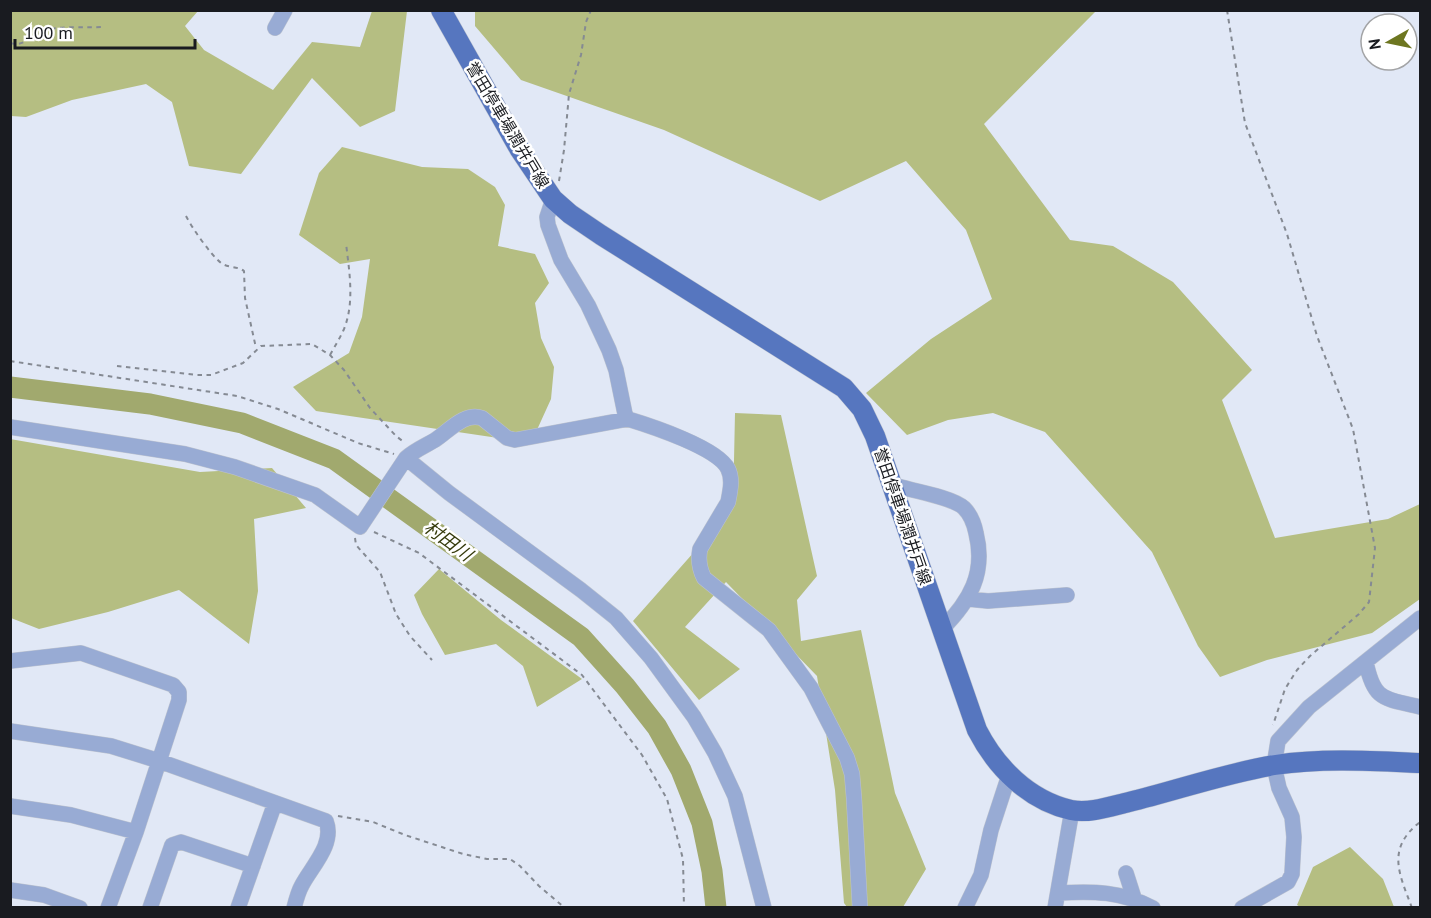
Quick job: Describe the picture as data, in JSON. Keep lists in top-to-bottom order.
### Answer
{
  "streets": {
    "main road": ["誉田停車場潤井戸線"]
  },
  "water": ["村田川"],
  "scale_bar": "100 m",
  "north": "left"
}
